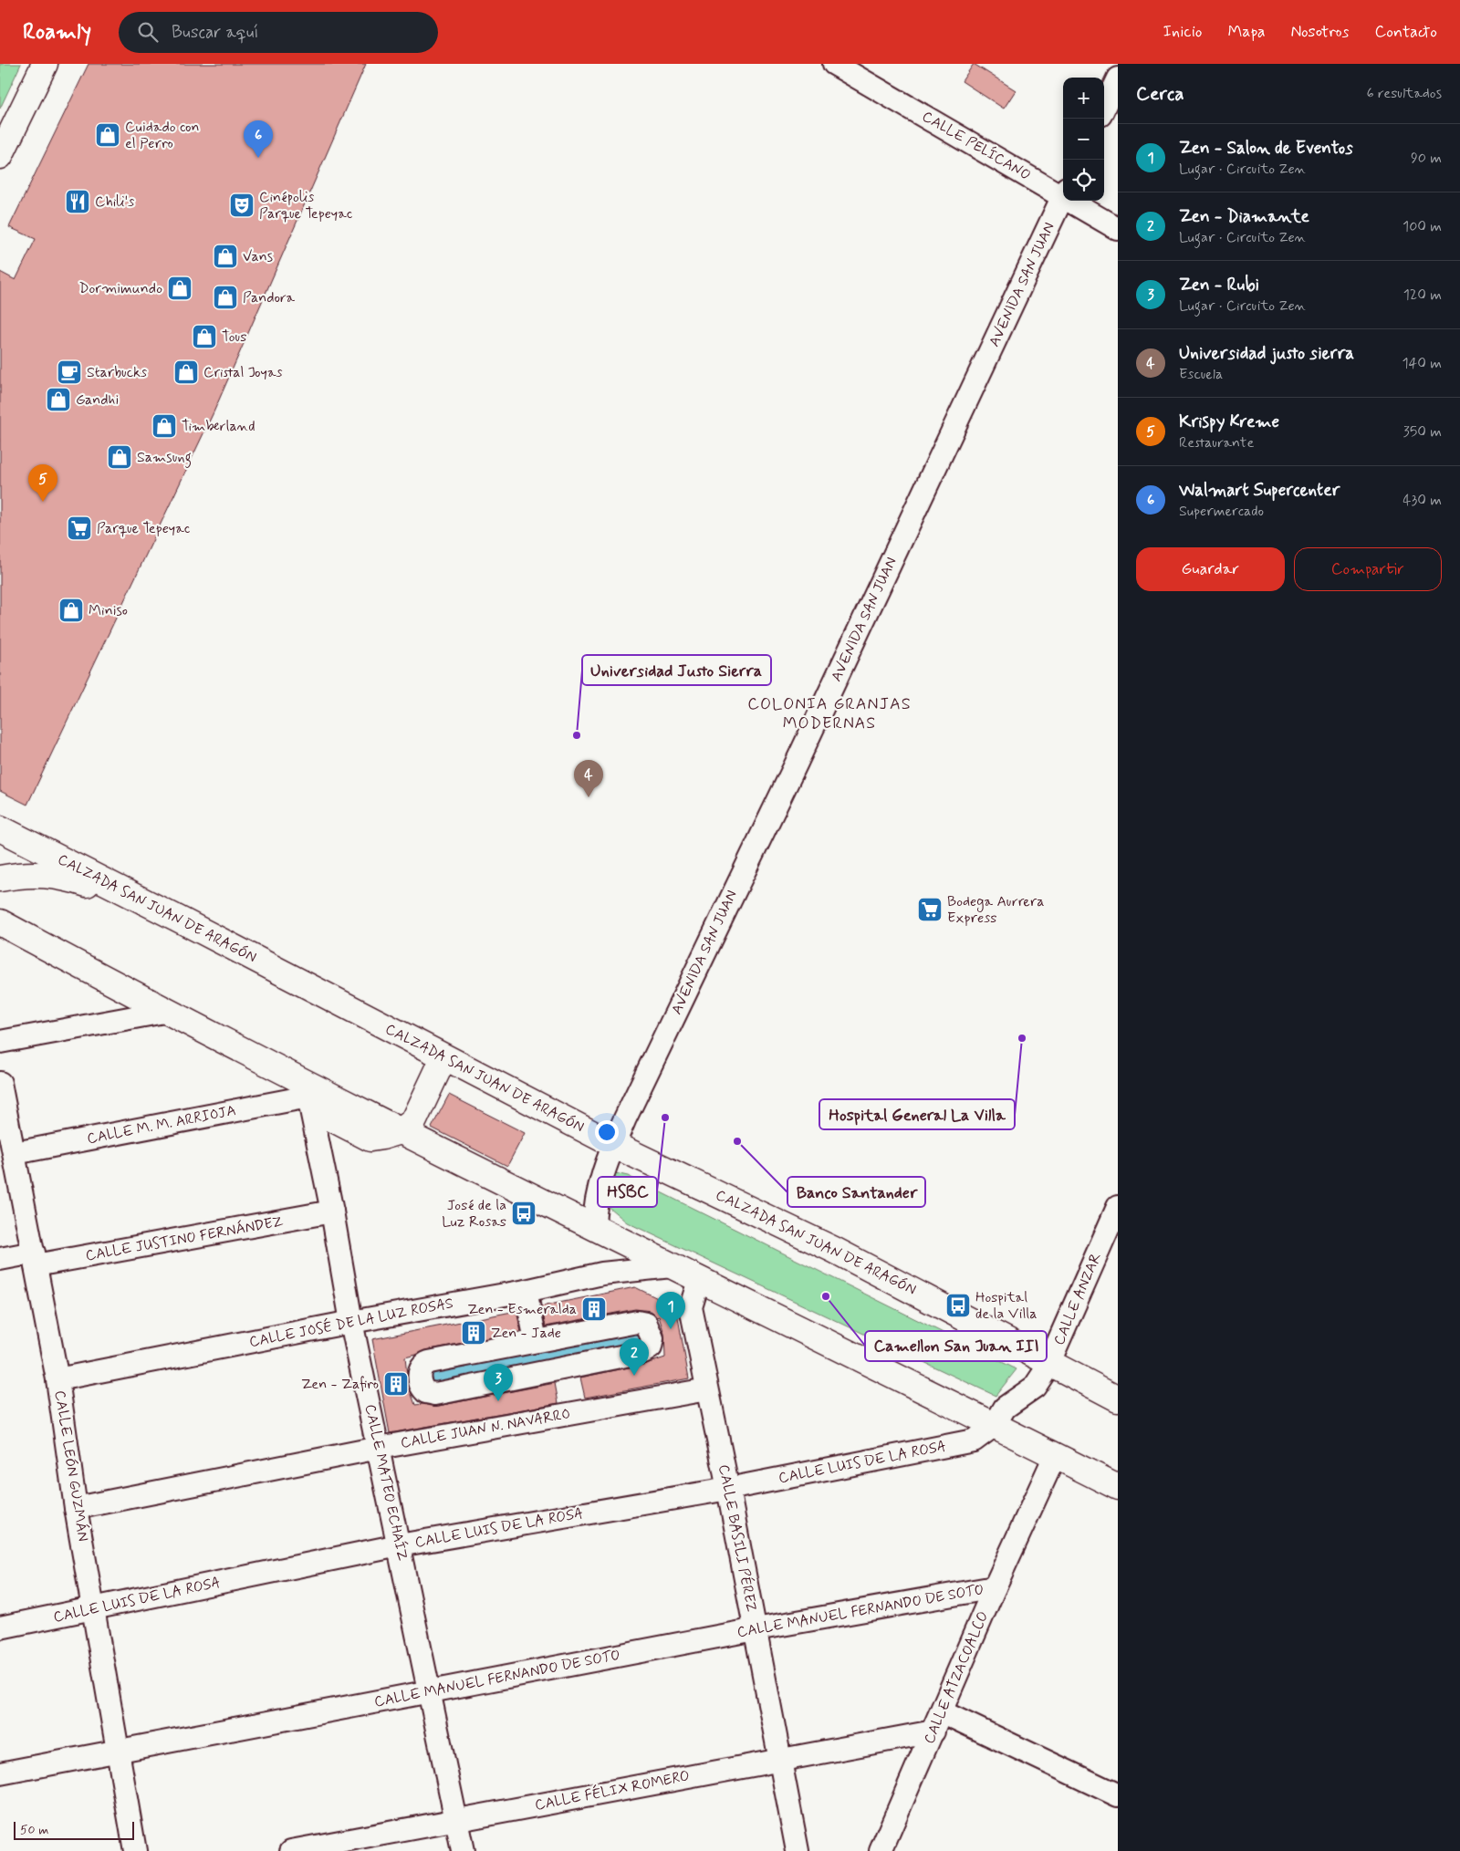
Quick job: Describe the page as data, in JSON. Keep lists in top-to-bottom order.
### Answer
{
  "streets": {
    "main road": ["CALZADA SAN JUAN DE ARAGÓN"],
    "street": [
      "CALLE PELÍCANO",
      "AVENIDA SAN JUAN",
      "CALLE M. M. ARRIOJA",
      "CALLE JUSTINO FERNÁNDEZ",
      "CALLE ANZAR",
      "CALLE JOSÉ DE LA LUZ ROSAS",
      "CALLE JUAN N. NAVARRO",
      "CALLE LUIS DE LA ROSA",
      "CALLE LEÓN GUZMÁN",
      "CALLE MATEO ECHAÍZ",
      "CALLE BASILI PÉREZ",
      "CALLE MANUEL FERNANDO DE SOTO",
      "CALLE ATZACOALCO",
      "CALLE FÉLIX ROMERO"
    ]
  },
  "crossings": [
    ["AVENIDA SAN JUAN", "CALZADA SAN JUAN DE ARAGÓN"],
    ["CALZADA SAN JUAN DE ARAGÓN", "CALLE ANZAR"],
    ["CALLE M. M. ARRIOJA", "CALLE LEÓN GUZMÁN"],
    ["CALLE M. M. ARRIOJA", "CALLE MATEO ECHAÍZ"],
    ["CALLE JUSTINO FERNÁNDEZ", "CALLE LEÓN GUZMÁN"],
    ["CALLE JUSTINO FERNÁNDEZ", "CALLE MATEO ECHAÍZ"],
    ["CALLE ANZAR", "CALLE LUIS DE LA ROSA"],
    ["CALLE JOSÉ DE LA LUZ ROSAS", "CALLE LEÓN GUZMÁN"],
    ["CALLE JOSÉ DE LA LUZ ROSAS", "CALLE MATEO ECHAÍZ"],
    ["CALLE JUAN N. NAVARRO", "CALLE LEÓN GUZMÁN"],
    ["CALLE JUAN N. NAVARRO", "CALLE MATEO ECHAÍZ"],
    ["CALLE JUAN N. NAVARRO", "CALLE BASILI PÉREZ"],
    ["CALLE LUIS DE LA ROSA", "CALLE LEÓN GUZMÁN"],
    ["CALLE LUIS DE LA ROSA", "CALLE MATEO ECHAÍZ"],
    ["CALLE LUIS DE LA ROSA", "CALLE BASILI PÉREZ"],
    ["CALLE LEÓN GUZMÁN", "CALLE MANUEL FERNANDO DE SOTO"],
    ["CALLE MATEO ECHAÍZ", "CALLE MANUEL FERNANDO DE SOTO"],
    ["CALLE MATEO ECHAÍZ", "CALLE FÉLIX ROMERO"],
    ["CALLE BASILI PÉREZ", "CALLE MANUEL FERNANDO DE SOTO"],
    ["CALLE BASILI PÉREZ", "CALLE FÉLIX ROMERO"],
    ["CALLE MANUEL FERNANDO DE SOTO", "CALLE ATZACOALCO"],
    ["CALLE ATZACOALCO", "CALLE FÉLIX ROMERO"]
  ],
  "districts": ["COLONIA GRANJAS MODERNAS"],
  "places": {
    "shop": [
      "Cuidado con el Perro",
      "Vans",
      "Dormimundo",
      "Pandora",
      "Tous",
      "Cristal Joyas",
      "Gandhi",
      "Timberland",
      "Samsung",
      "Miniso"
    ],
    "restaurant": ["Chili's"],
    "theatre": ["Cinépolis Parque Tepeyac"],
    "cafe": ["Starbucks"],
    "supermarket": ["Parque Tepeyac", "Bodega Aurrera Express"],
    "other": [
      "Universidad Justo Sierra",
      "Hospital General La Villa",
      "HSBC",
      "Banco Santander",
      "Camellon San Juan III"
    ],
    "bus stop": ["José de la Luz Rosas", "Hospital de la Villa"],
    "building": ["Zen - Esmeralda", "Zen - Jade", "Zen - Zafiro"]
  },
  "scale_bar": "50 m",
  "page": {
    "header": "Roamly",
    "search": "Buscar aquí",
    "nav": [
      "Inicio",
      "Mapa",
      "Nosotros",
      "Contacto"
    ],
    "heading": ["Cerca", "6 resultados"],
    "map_buttons": ["+", "−"],
    "pins": [
      "6",
      "5",
      "4",
      "1",
      "2",
      "3"
    ],
    "list": [
      {
        "mark": "1",
        "name": "Zen - Salon de Eventos",
        "note": "Lugar · Circuito Zen",
        "value": "90 m"
      },
      {
        "mark": "2",
        "name": "Zen - Diamante",
        "note": "Lugar · Circuito Zen",
        "value": "100 m"
      },
      {
        "mark": "3",
        "name": "Zen - Rubi",
        "note": "Lugar · Circuito Zen",
        "value": "120 m"
      },
      {
        "mark": "4",
        "name": "Universidad justo sierra",
        "note": "Escuela",
        "value": "140 m"
      },
      {
        "mark": "5",
        "name": "Krispy Kreme",
        "note": "Restaurante",
        "value": "350 m"
      },
      {
        "mark": "6",
        "name": "Walmart Supercenter",
        "note": "Supermercado",
        "value": "430 m"
      }
    ],
    "buttons": ["Guardar", "Compartir"],
    "scale": "50 m"
  }
}
